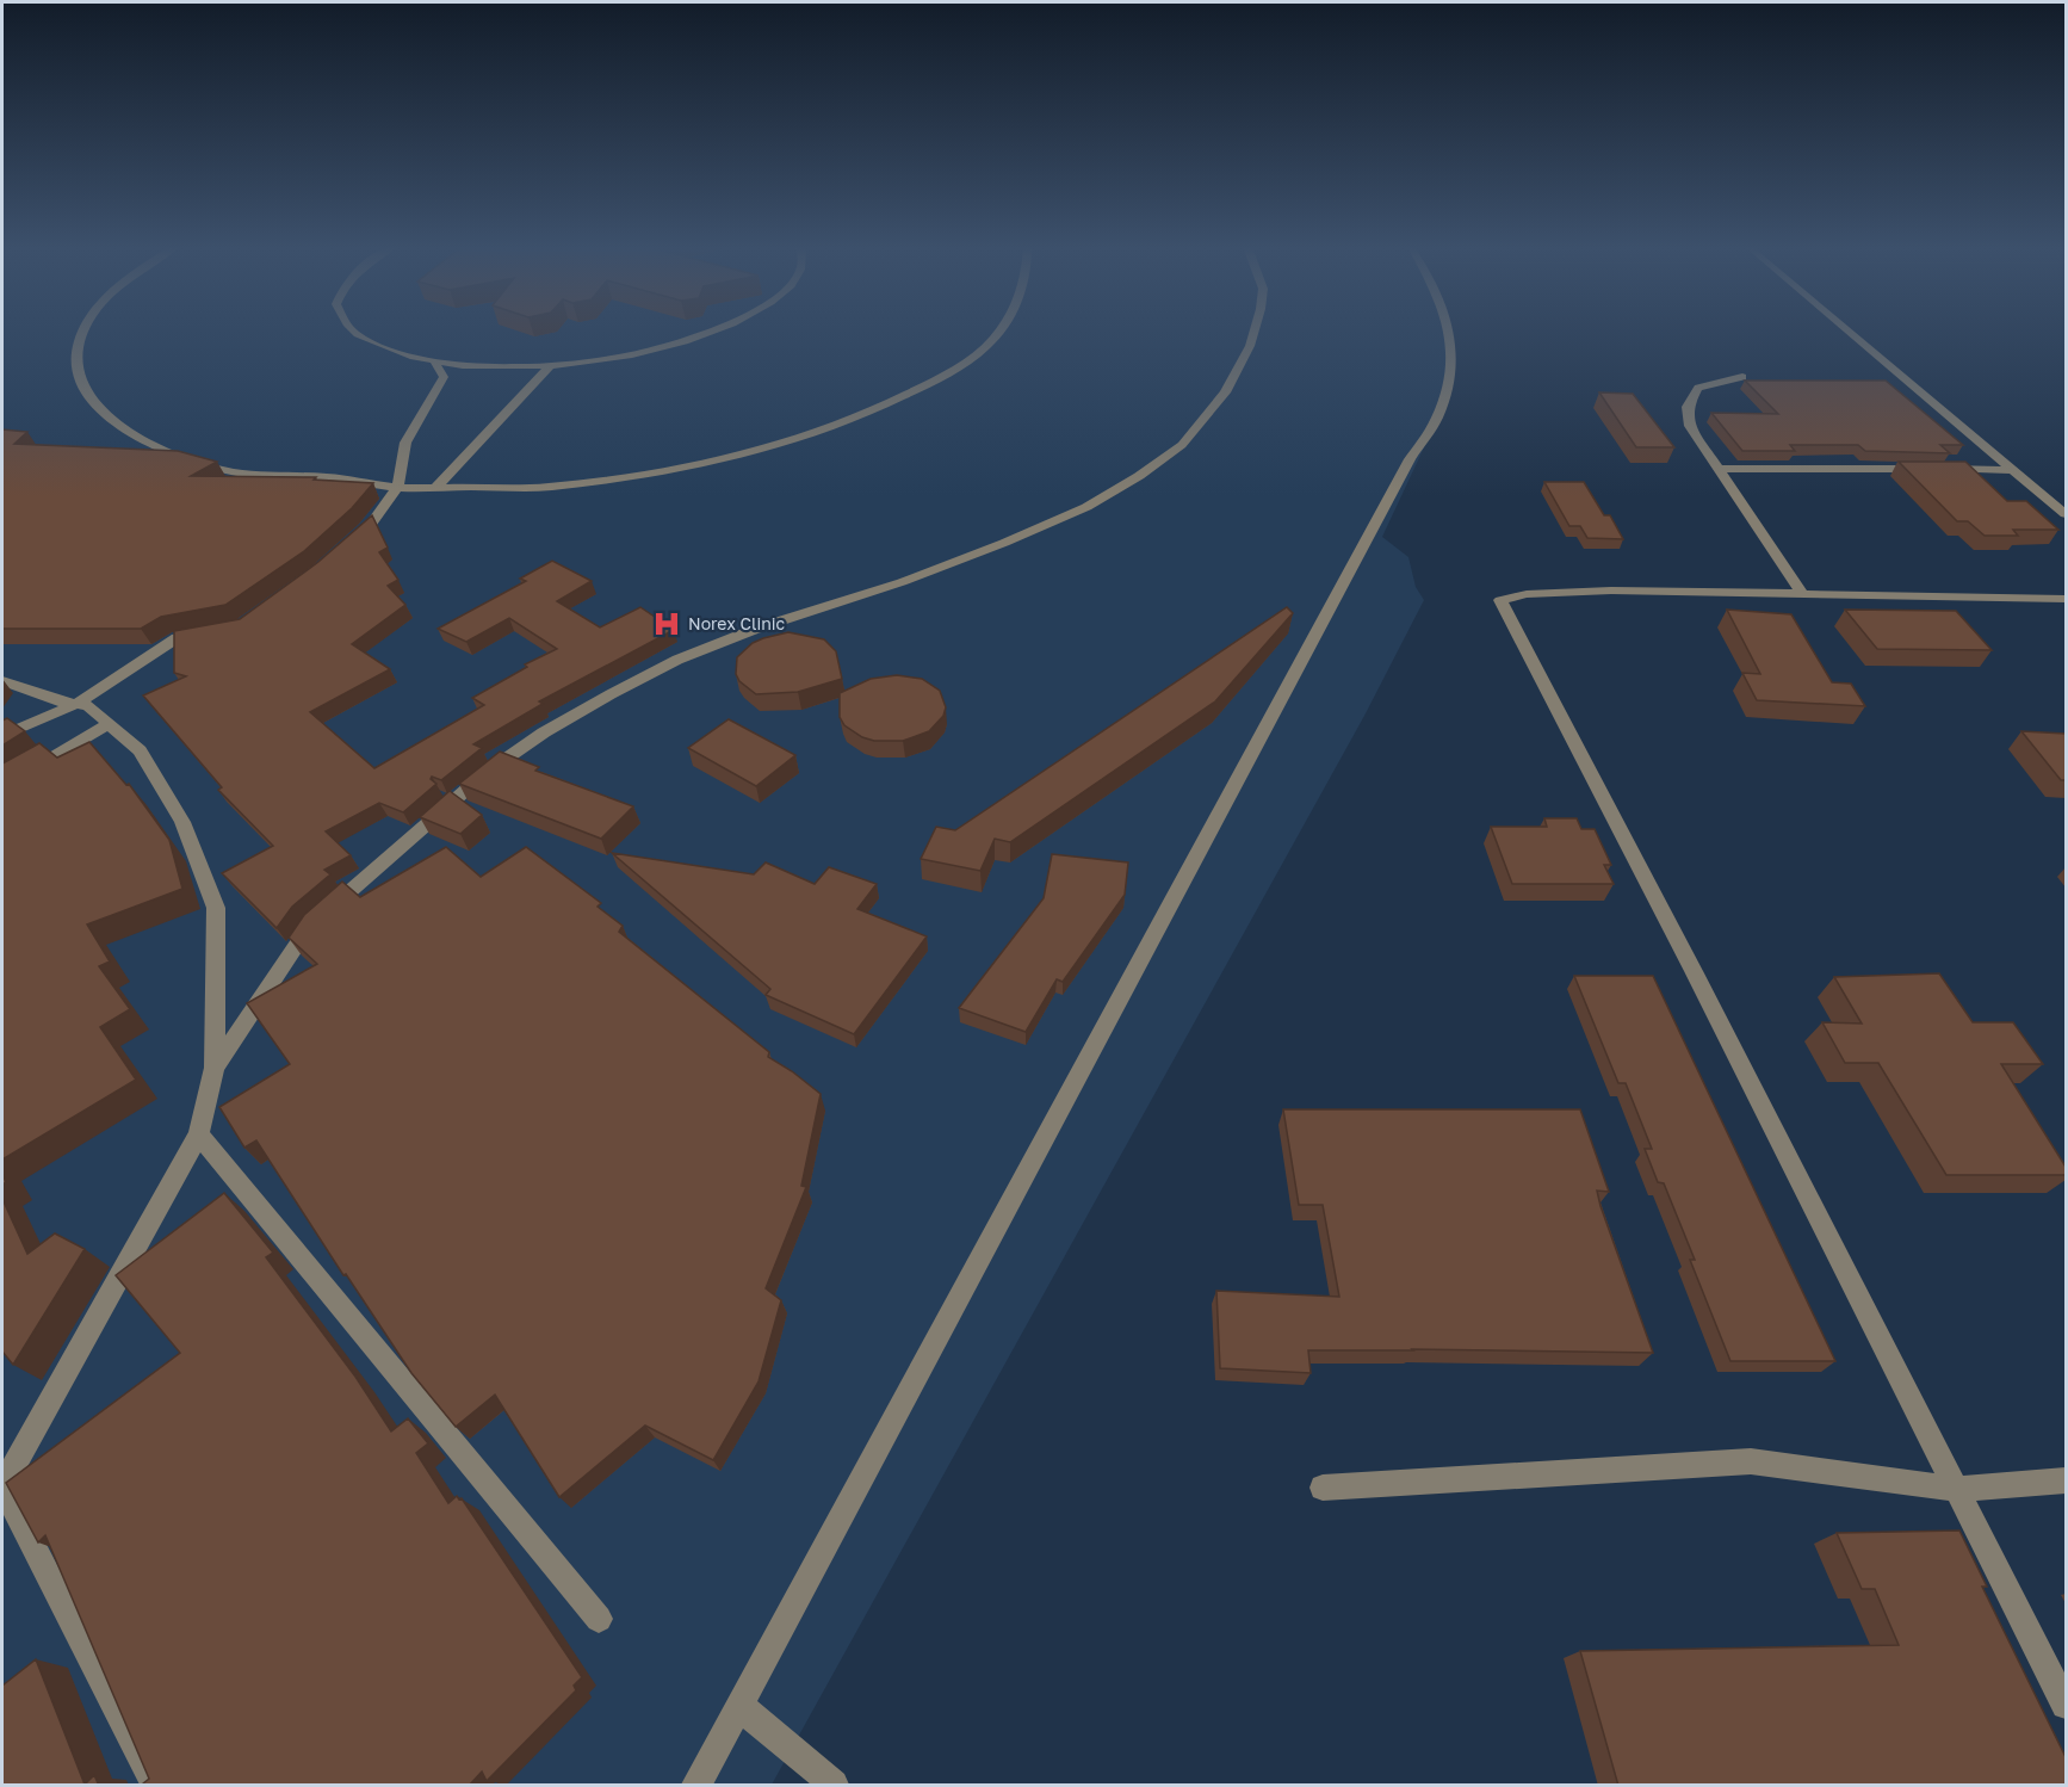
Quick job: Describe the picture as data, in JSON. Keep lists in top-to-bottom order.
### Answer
{
  "places": {
    "hospital": ["Norex Clinic"]
  }
}
